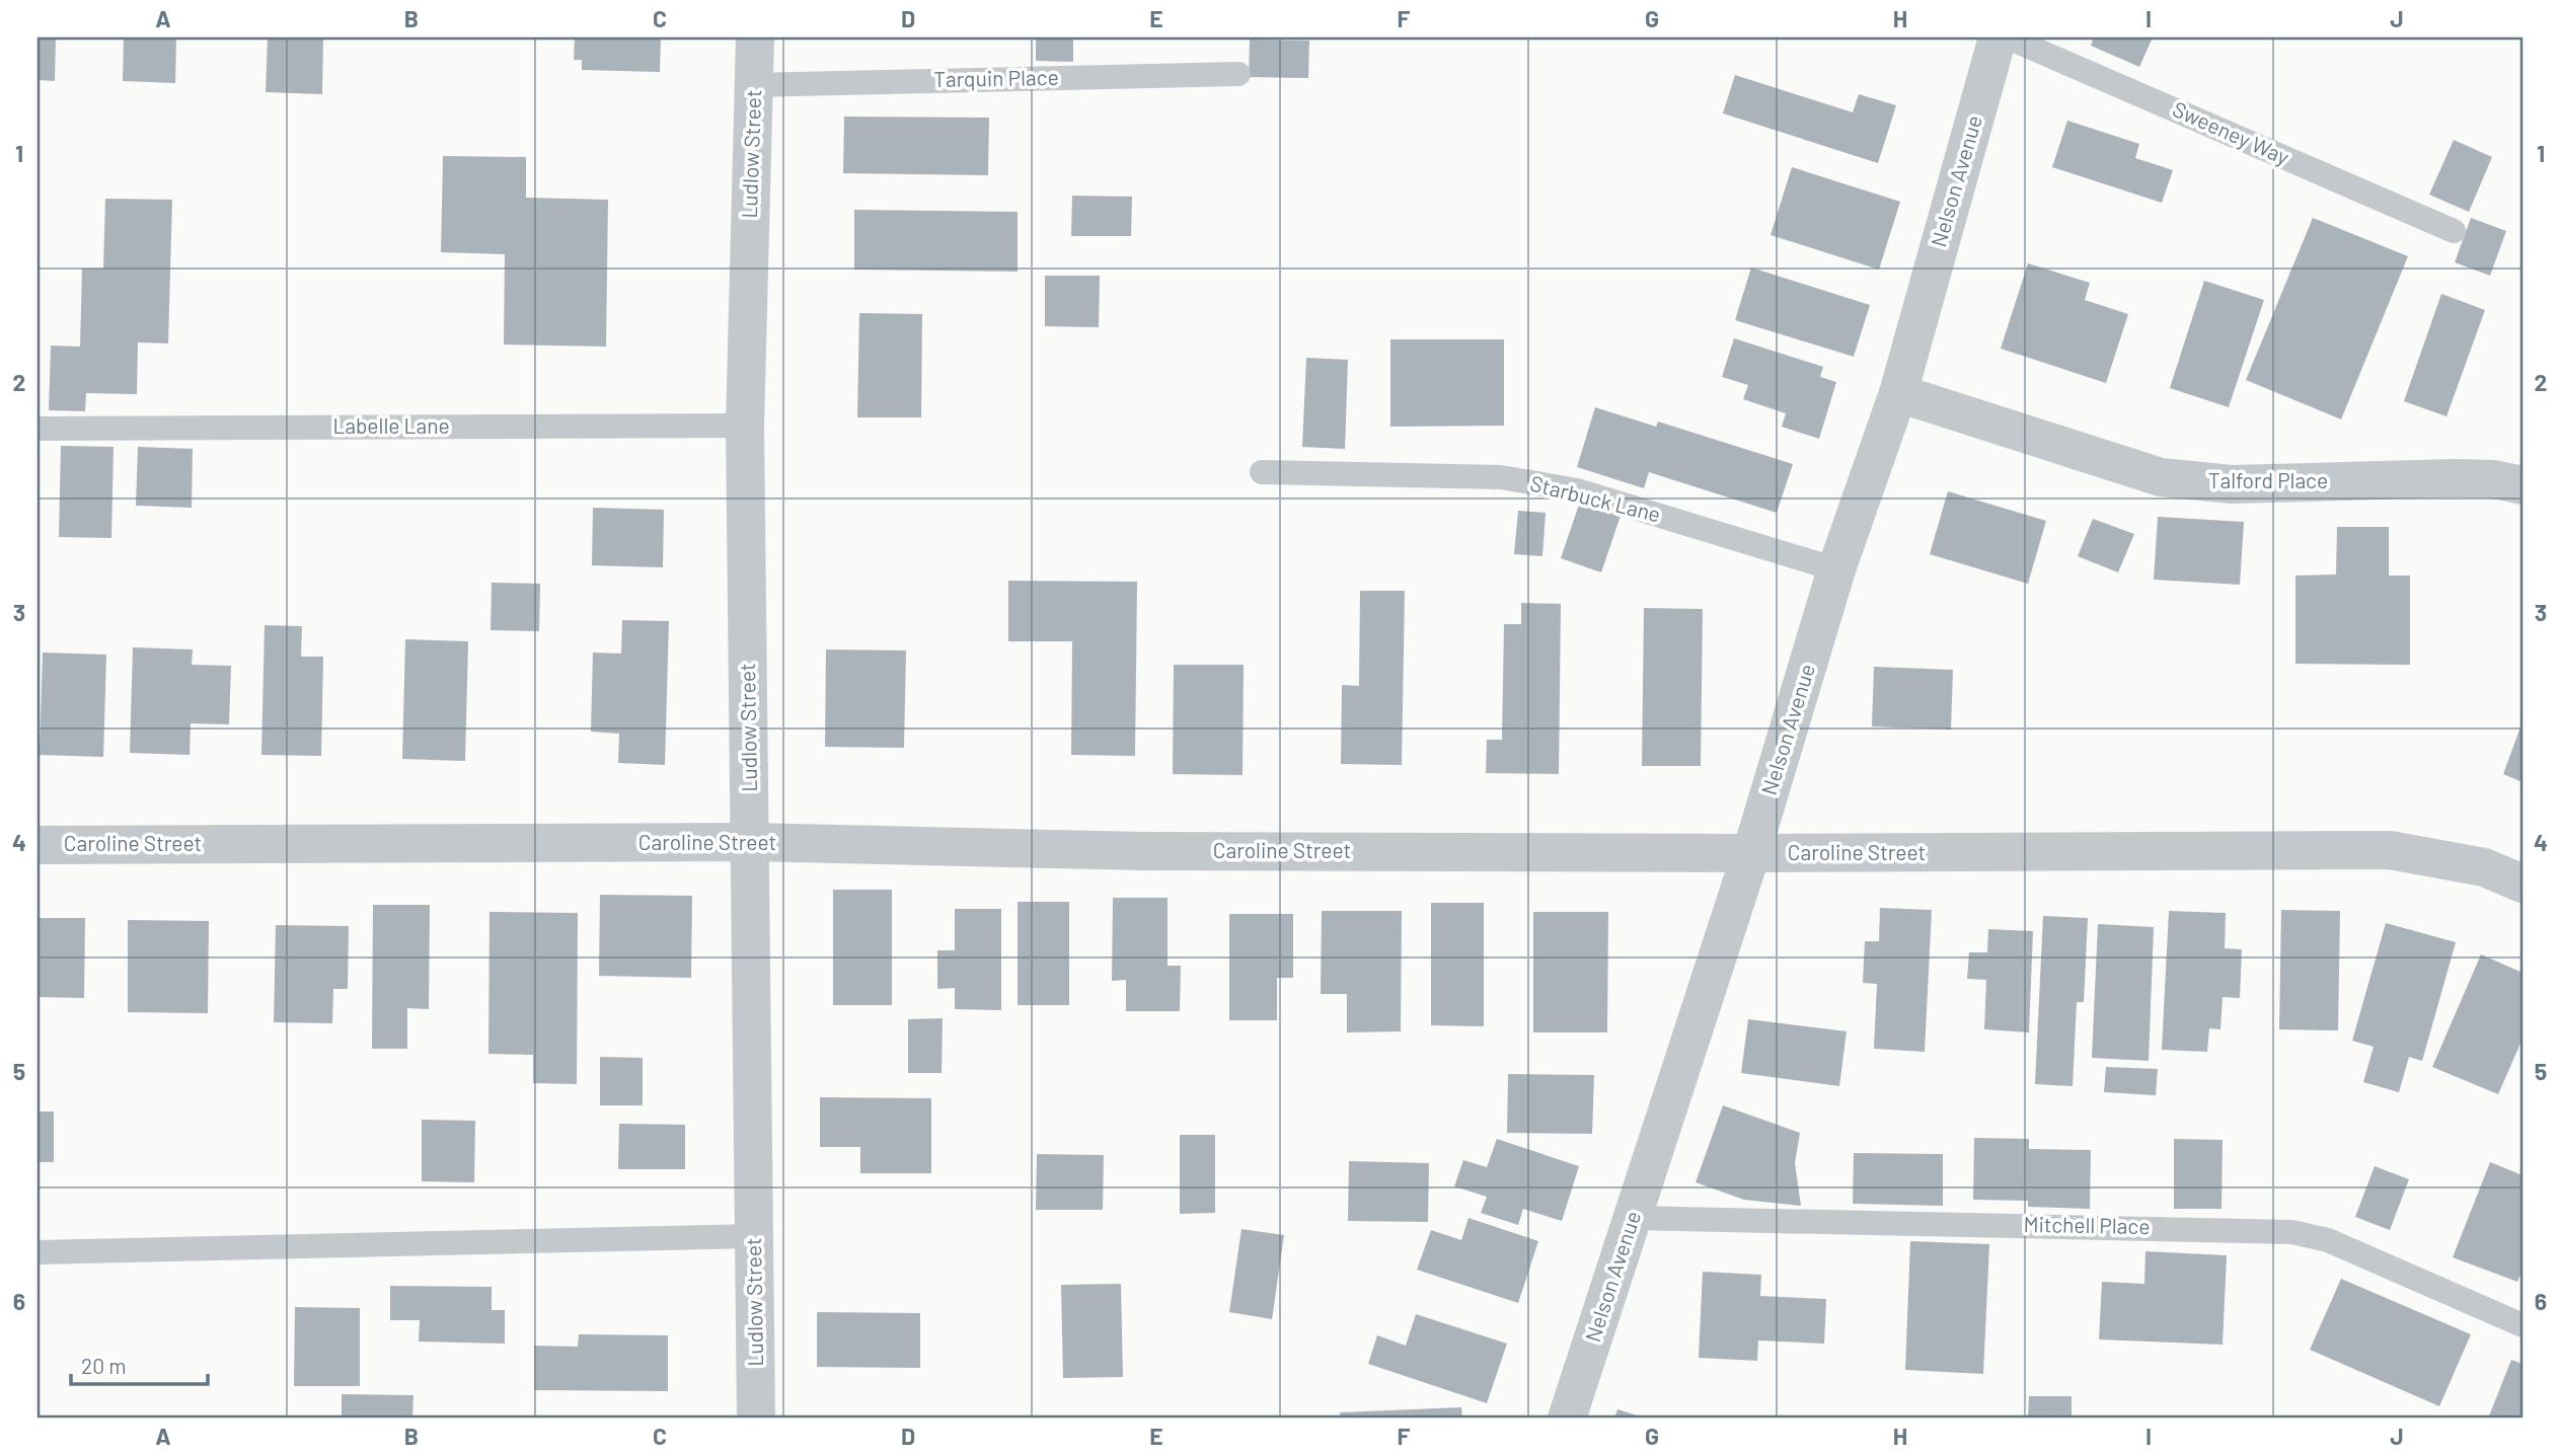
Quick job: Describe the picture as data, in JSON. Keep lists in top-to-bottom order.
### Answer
{
  "streets": {
    "street": [
      "Ludlow Street",
      "Nelson Avenue",
      "Talford Place",
      "Caroline Street"
    ],
    "lane": [
      "Tarquin Place",
      "Sweeney Way",
      "Labelle Lane",
      "Starbuck Lane",
      "Mitchell Place"
    ]
  },
  "crossings": [
    ["Tarquin Place", "Ludlow Street"],
    ["Ludlow Street", "Labelle Lane"],
    ["Ludlow Street", "Caroline Street"],
    ["Nelson Avenue", "Talford Place"],
    ["Nelson Avenue", "Starbuck Lane"],
    ["Nelson Avenue", "Caroline Street"],
    ["Nelson Avenue", "Mitchell Place"]
  ],
  "scale_bar": "20 m",
  "grid": {
    "columns": [
      "A",
      "B",
      "C",
      "D",
      "E",
      "F",
      "G",
      "H",
      "I",
      "J"
    ],
    "rows": [
      "1",
      "2",
      "3",
      "4",
      "5",
      "6"
    ]
  }
}
